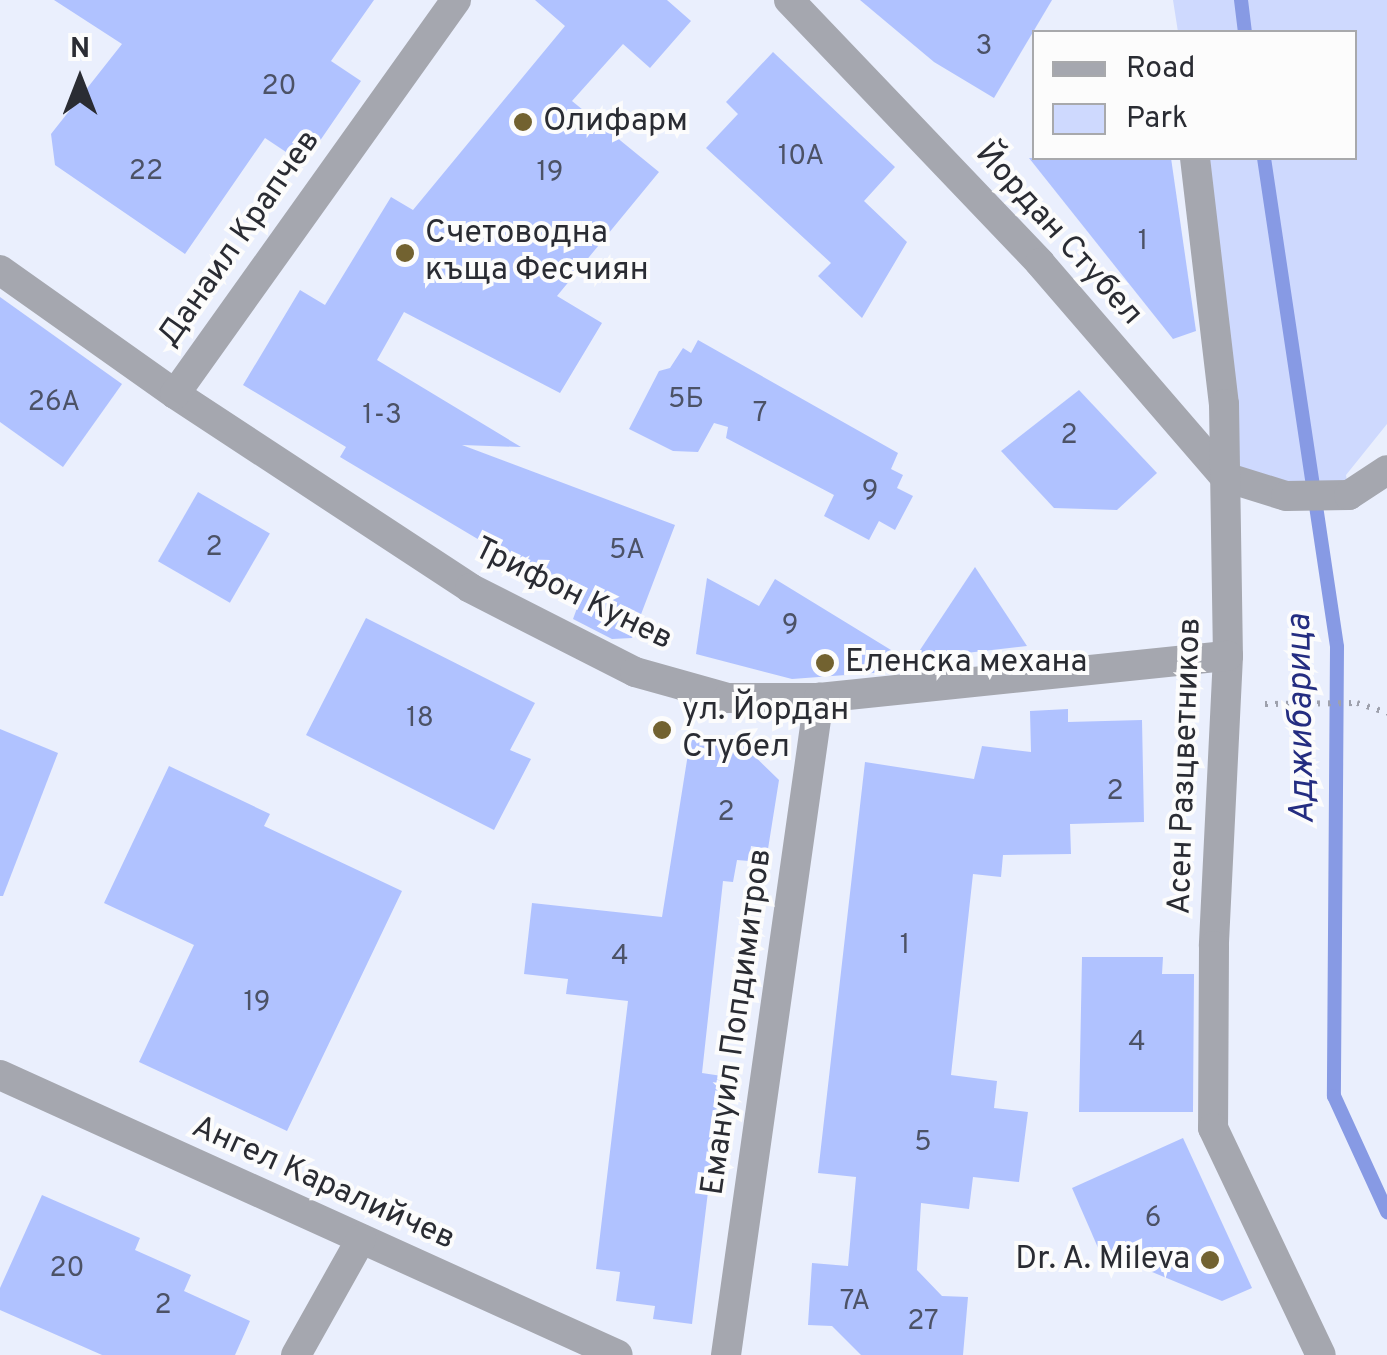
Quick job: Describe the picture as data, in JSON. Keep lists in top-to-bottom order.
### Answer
{
  "streets": {
    "street": [
      "Йордан Стубел",
      "Данаил Крапчев",
      "Трифон Кунев",
      "Асен Разцветников",
      "Емануил Попдимитров",
      "Ангел Каралийчев"
    ]
  },
  "crossings": [
    ["Йордан Стубел", "Асен Разцветников"],
    ["Данаил Крапчев", "Трифон Кунев"],
    ["Трифон Кунев", "Асен Разцветников"],
    ["Трифон Кунев", "Емануил Попдимитров"]
  ],
  "water": ["Аджибарица"],
  "places": [
    "Олифарм",
    "Счетоводна къща Фесчиян",
    "Еленска механа",
    "ул. Йордан Стубел",
    "Dr. A. Mileva"
  ],
  "house_numbers": [
    "3",
    "20",
    "10А",
    "22",
    "19",
    "1",
    "5Б",
    "26A",
    "7",
    "1-3",
    "2",
    "9",
    "2",
    "5А",
    "9",
    "18",
    "2",
    "2",
    "1",
    "4",
    "19",
    "4",
    "5",
    "6",
    "20",
    "7A",
    "2",
    "27"
  ],
  "legend": ["Road", "Park"],
  "north": "top"
}
